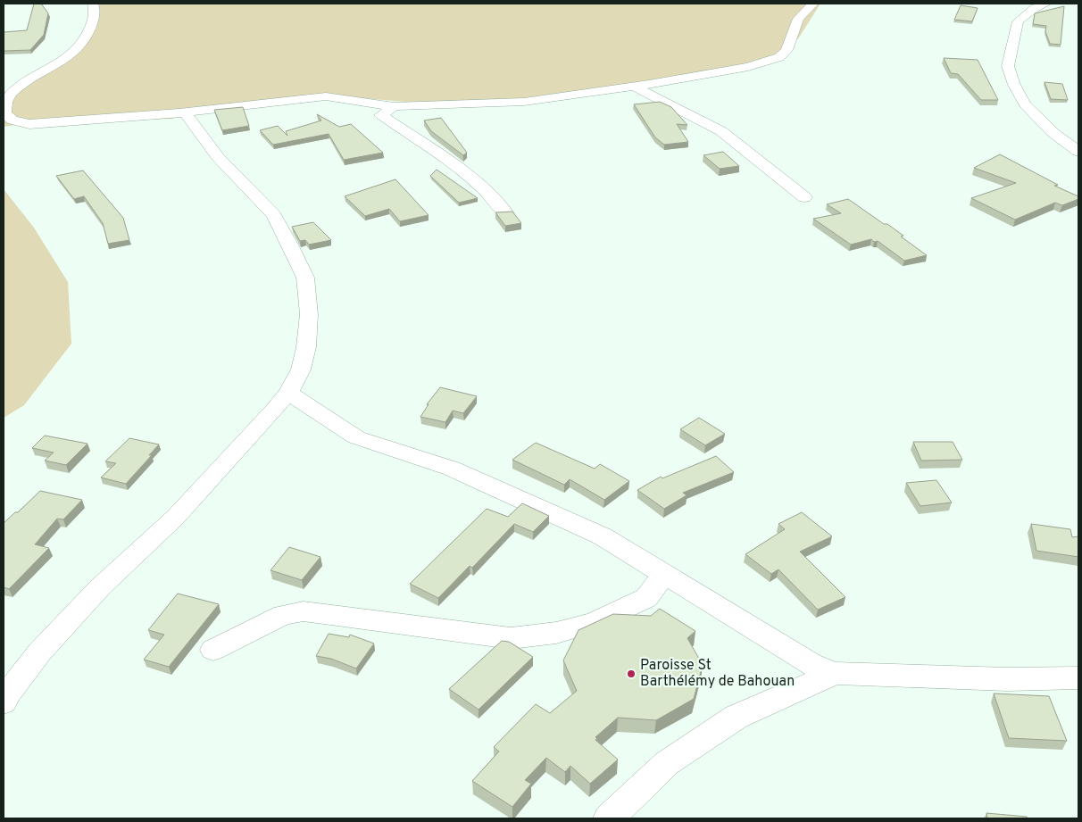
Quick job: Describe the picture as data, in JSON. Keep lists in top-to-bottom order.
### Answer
{
  "places": ["Paroisse St Barthélémy de Bahouan"]
}
